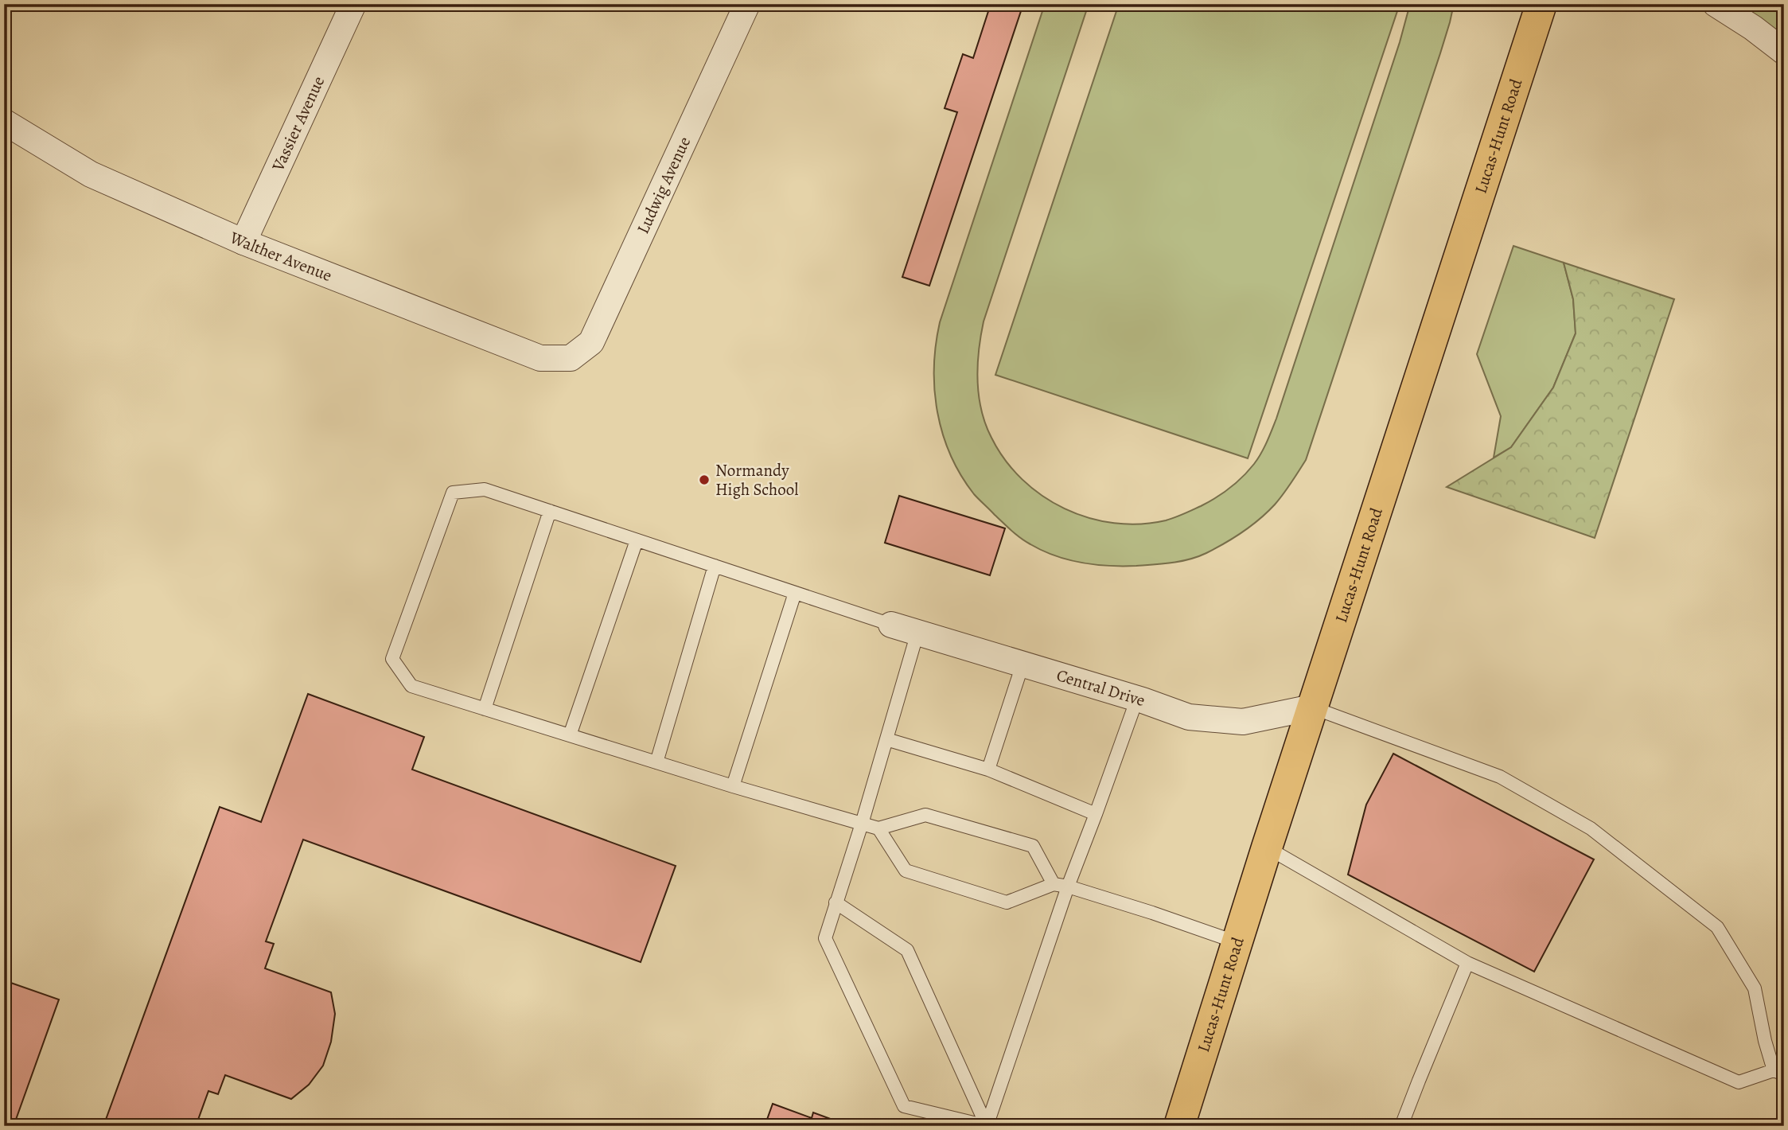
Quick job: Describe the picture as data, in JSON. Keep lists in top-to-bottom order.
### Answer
{
  "streets": {
    "main road": ["Lucas-Hunt Road"],
    "street": [
      "Vassier Avenue",
      "Ludwig Avenue",
      "Walther Avenue",
      "Central Drive"
    ]
  },
  "crossings": [
    ["Vassier Avenue", "Walther Avenue"],
    ["Lucas-Hunt Road", "Central Drive"],
    ["Ludwig Avenue", "Walther Avenue"]
  ],
  "places": ["Normandy High School"]
}
